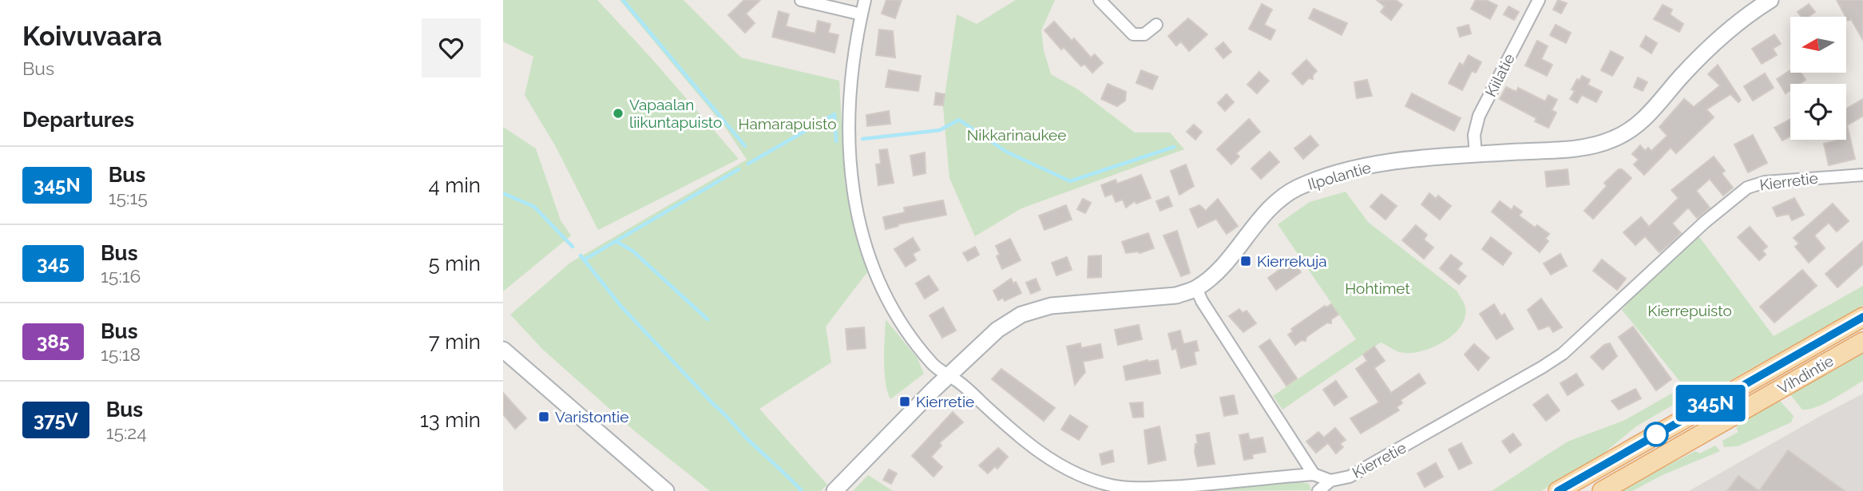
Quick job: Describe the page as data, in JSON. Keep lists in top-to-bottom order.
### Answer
{
  "streets": {
    "main road": ["Vihdintie"],
    "street": ["Kiilatie", "Ilpolantie", "Kierretie"]
  },
  "crossings": [
    ["Kiilatie", "Ilpolantie"]
  ],
  "parks": [
    "Hamarapuisto",
    "Nikkarinaukee",
    "Hohtimet",
    "Kierrepuisto"
  ],
  "places": {
    "other": ["Vapaalan liikuntapuisto"],
    "transit": ["Kierrekuja", "Kierretie", "Varistontie"]
  },
  "lines": ["bus line 345N"],
  "north": "left",
  "page": {
    "heading": [
      ["Koivuvaara", "Bus"],
      "Departures"
    ],
    "on_map": "345N",
    "list": [
      {
        "mark": "345N",
        "name": "Bus",
        "note": "15:15",
        "value": "4 min"
      },
      {
        "mark": "345",
        "name": "Bus",
        "note": "15:16",
        "value": "5 min"
      },
      {
        "mark": "385",
        "name": "Bus",
        "note": "15:18",
        "value": "7 min"
      },
      {
        "mark": "375V",
        "name": "Bus",
        "note": "15:24",
        "value": "13 min"
      }
    ]
  }
}
